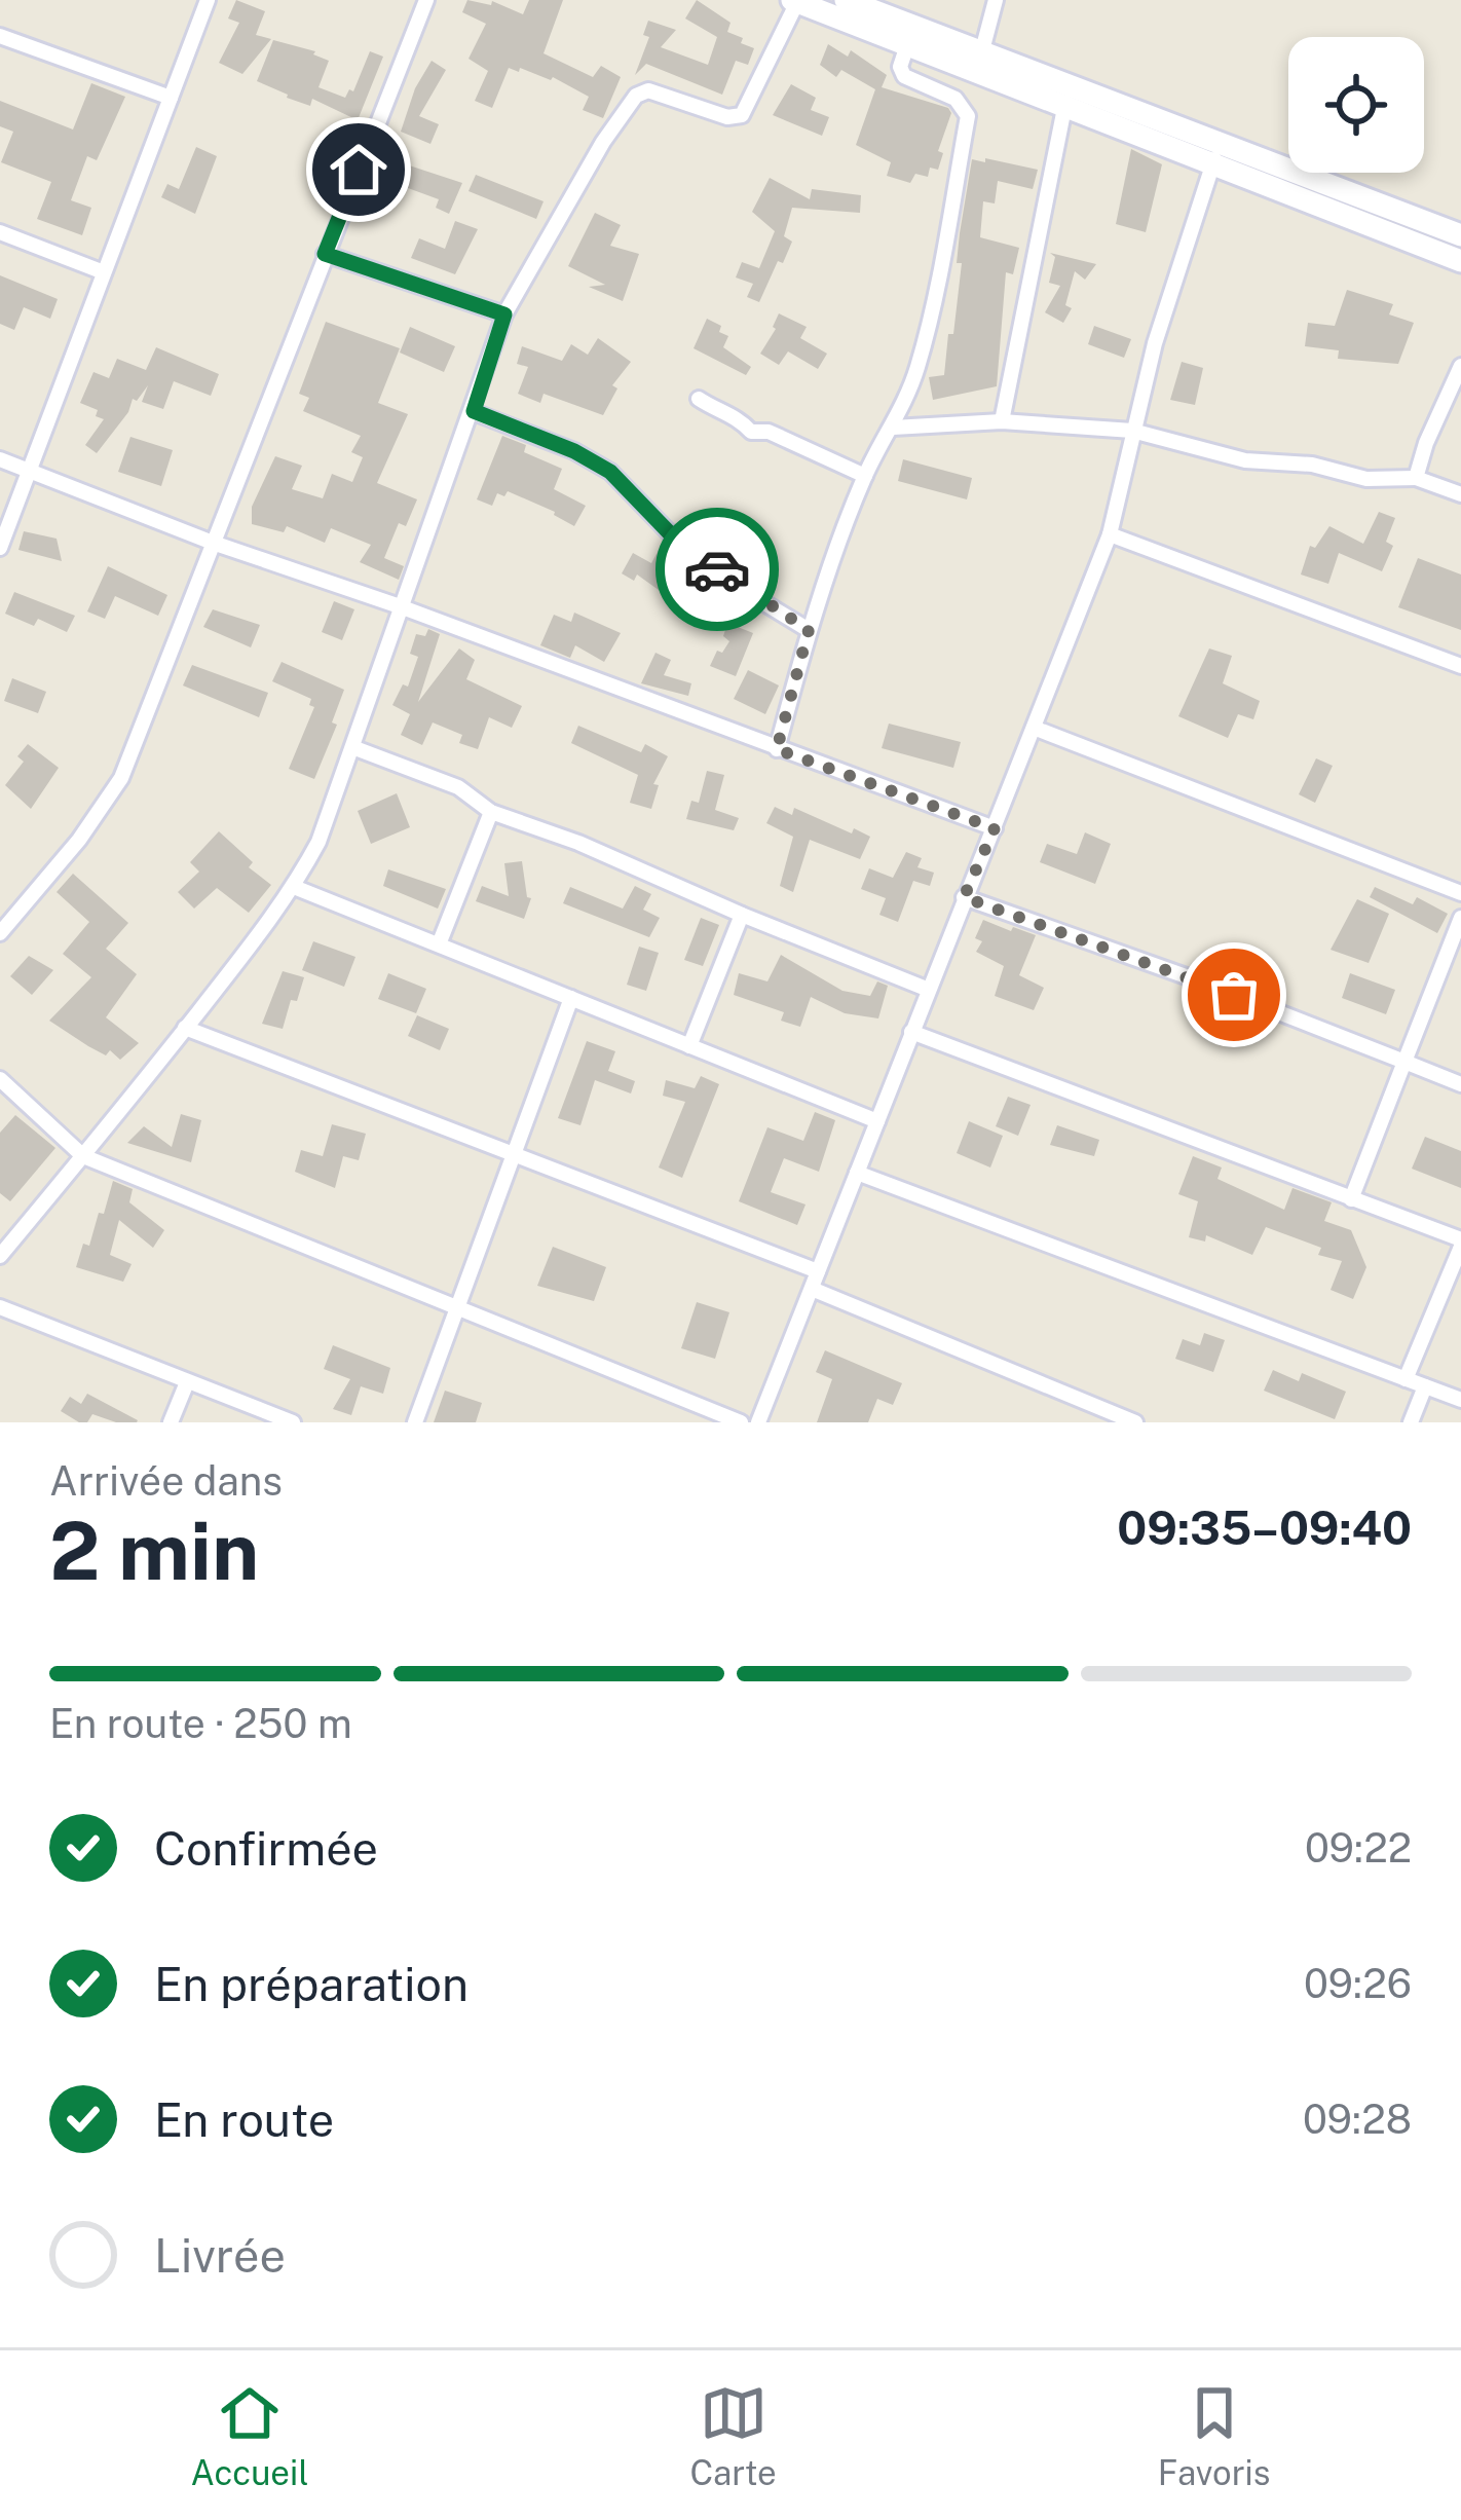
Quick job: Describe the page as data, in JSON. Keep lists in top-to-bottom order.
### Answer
{
  "page": {
    "heading": ["2 min", "Arrivée dans", "09:35–09:40"],
    "bar": "En route · 250 m",
    "list": [
      ["Confirmée", "09:22"],
      ["En préparation", "09:26"],
      ["En route", "09:28"],
      "Livrée"
    ],
    "tabs": ["Accueil", "Carte", "Favoris"]
  }
}
